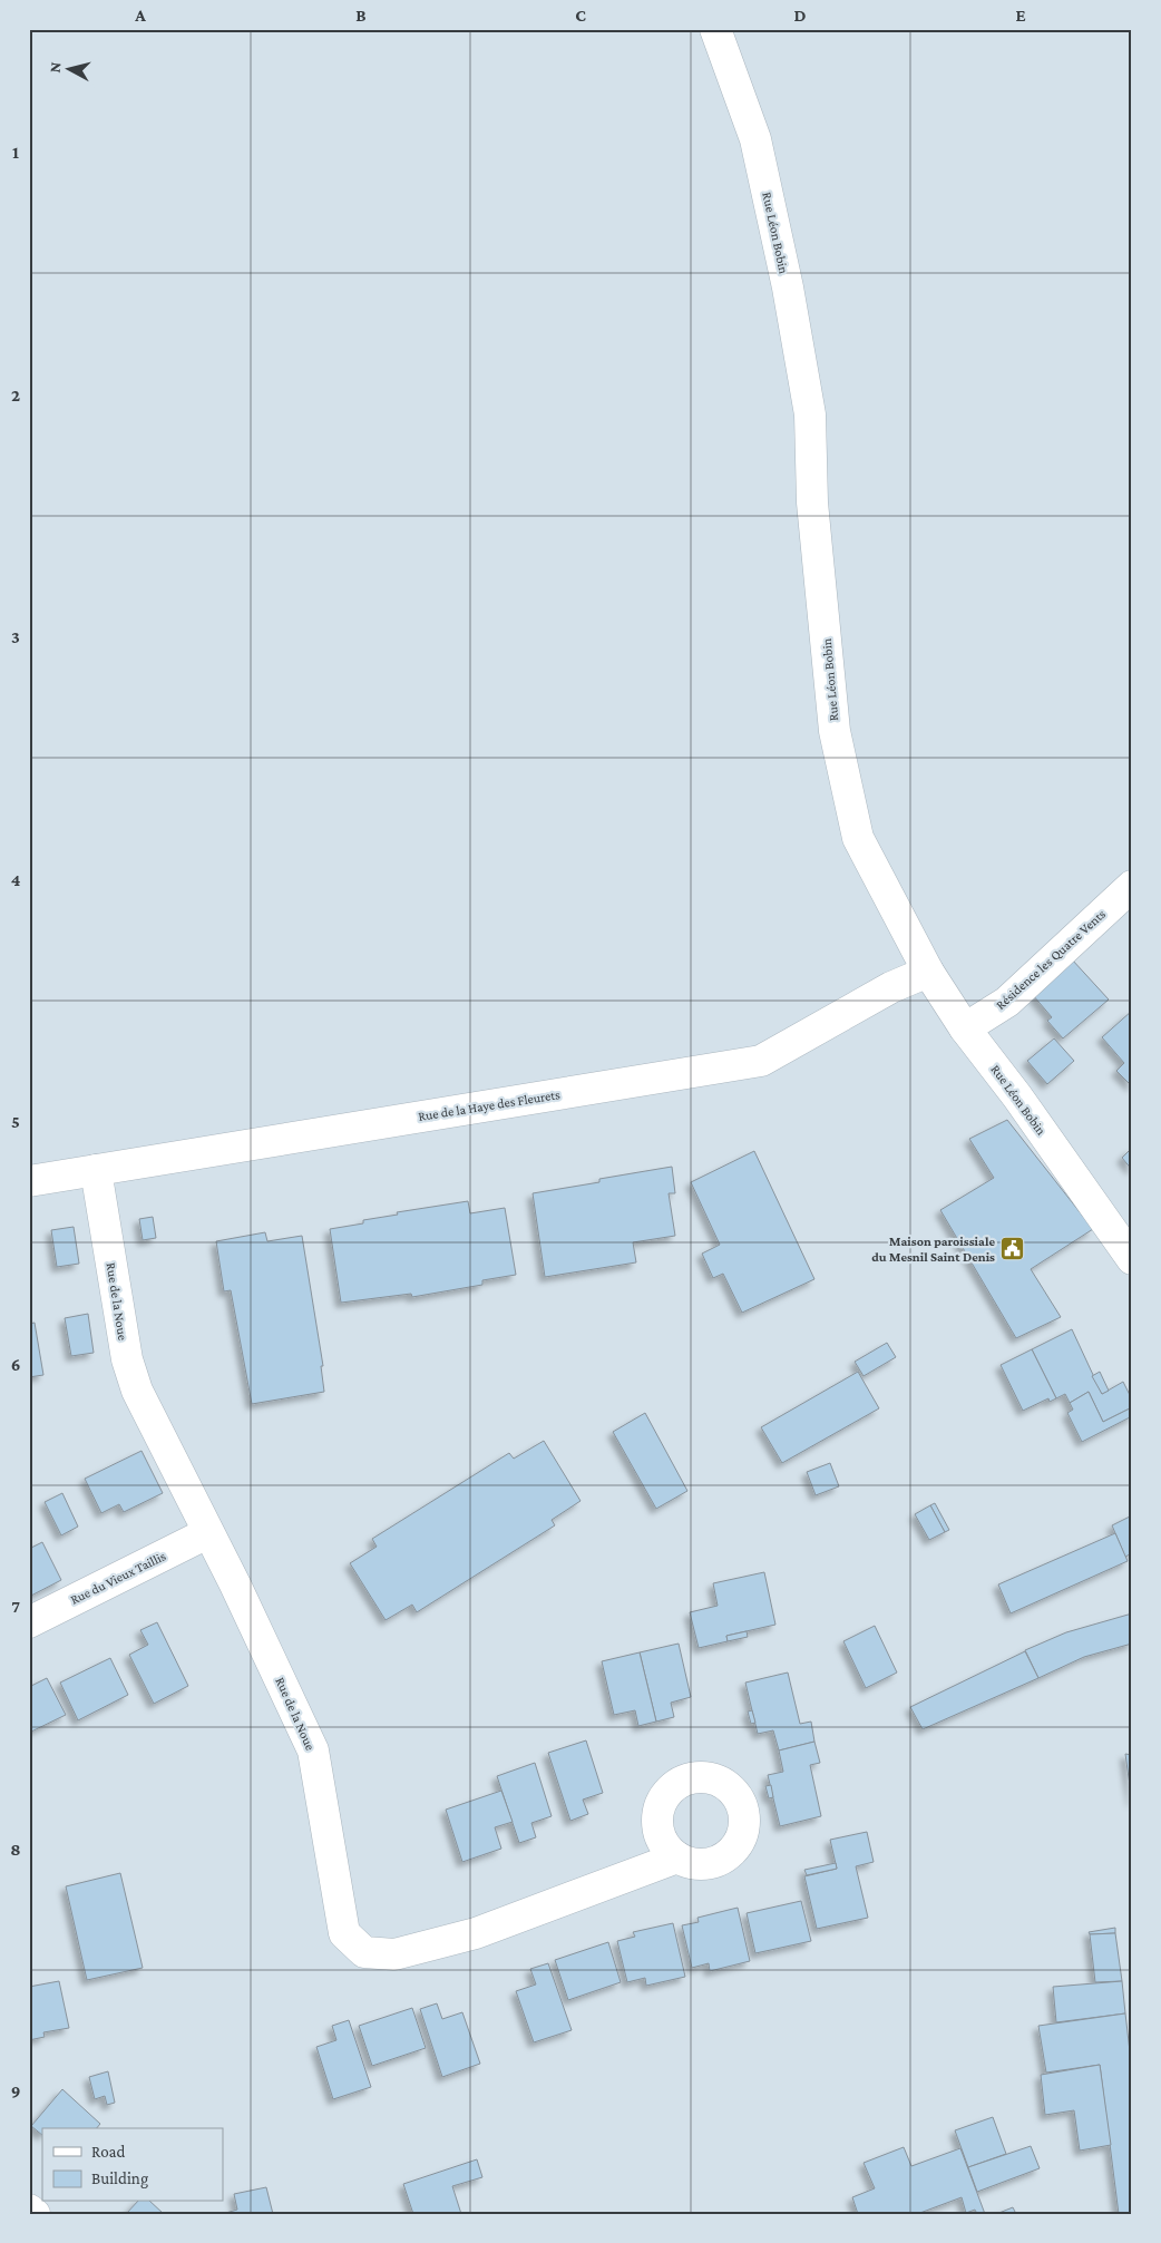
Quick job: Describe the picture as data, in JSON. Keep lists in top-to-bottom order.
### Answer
{
  "streets": {
    "street": [
      "Rue Léon Bobin",
      "Résidence les Quatre Vents",
      "Rue de la Haye des Fleurets",
      "Rue de la Noue",
      "Rue du Vieux Taillis"
    ]
  },
  "crossings": [
    ["Rue Léon Bobin", "Résidence les Quatre Vents"],
    ["Rue Léon Bobin", "Rue de la Haye des Fleurets"],
    ["Rue de la Haye des Fleurets", "Rue de la Noue"],
    ["Rue de la Noue", "Rue du Vieux Taillis"]
  ],
  "places": {
    "public building": ["Maison paroissiale du Mesnil Saint Denis"]
  },
  "legend": ["Road", "Building"],
  "north": "left",
  "grid": {
    "columns": [
      "A",
      "B",
      "C",
      "D",
      "E"
    ],
    "rows": [
      "1",
      "2",
      "3",
      "4",
      "5",
      "6",
      "7",
      "8",
      "9"
    ]
  }
}
